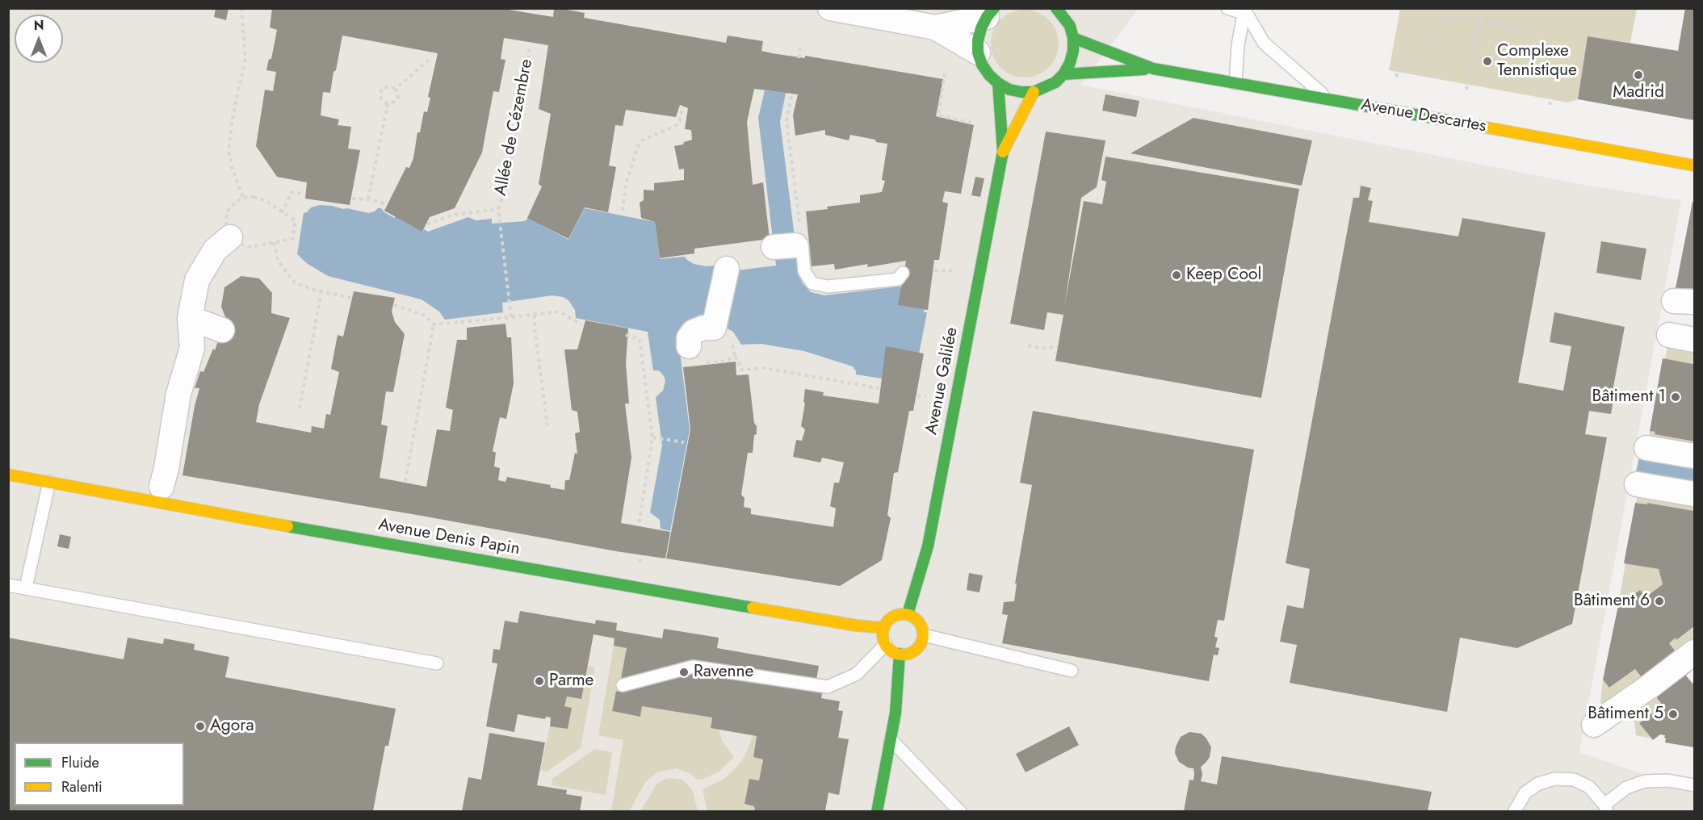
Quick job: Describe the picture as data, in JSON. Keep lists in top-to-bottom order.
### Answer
{
  "streets": {
    "main road": ["Avenue Descartes", "Avenue Galilée", "Avenue Denis Papin"],
    "path": ["Allée de Cézembre"]
  },
  "crossings": [
    ["Avenue Galilée", "Avenue Denis Papin"]
  ],
  "places": [
    "Complexe Tennistique",
    "Madrid",
    "Keep Cool",
    "Bâtiment 1",
    "Bâtiment 6",
    "Ravenne",
    "Parme",
    "Bâtiment 5",
    "Agora"
  ],
  "legend": ["Fluide", "Ralenti"],
  "north": "top"
}
